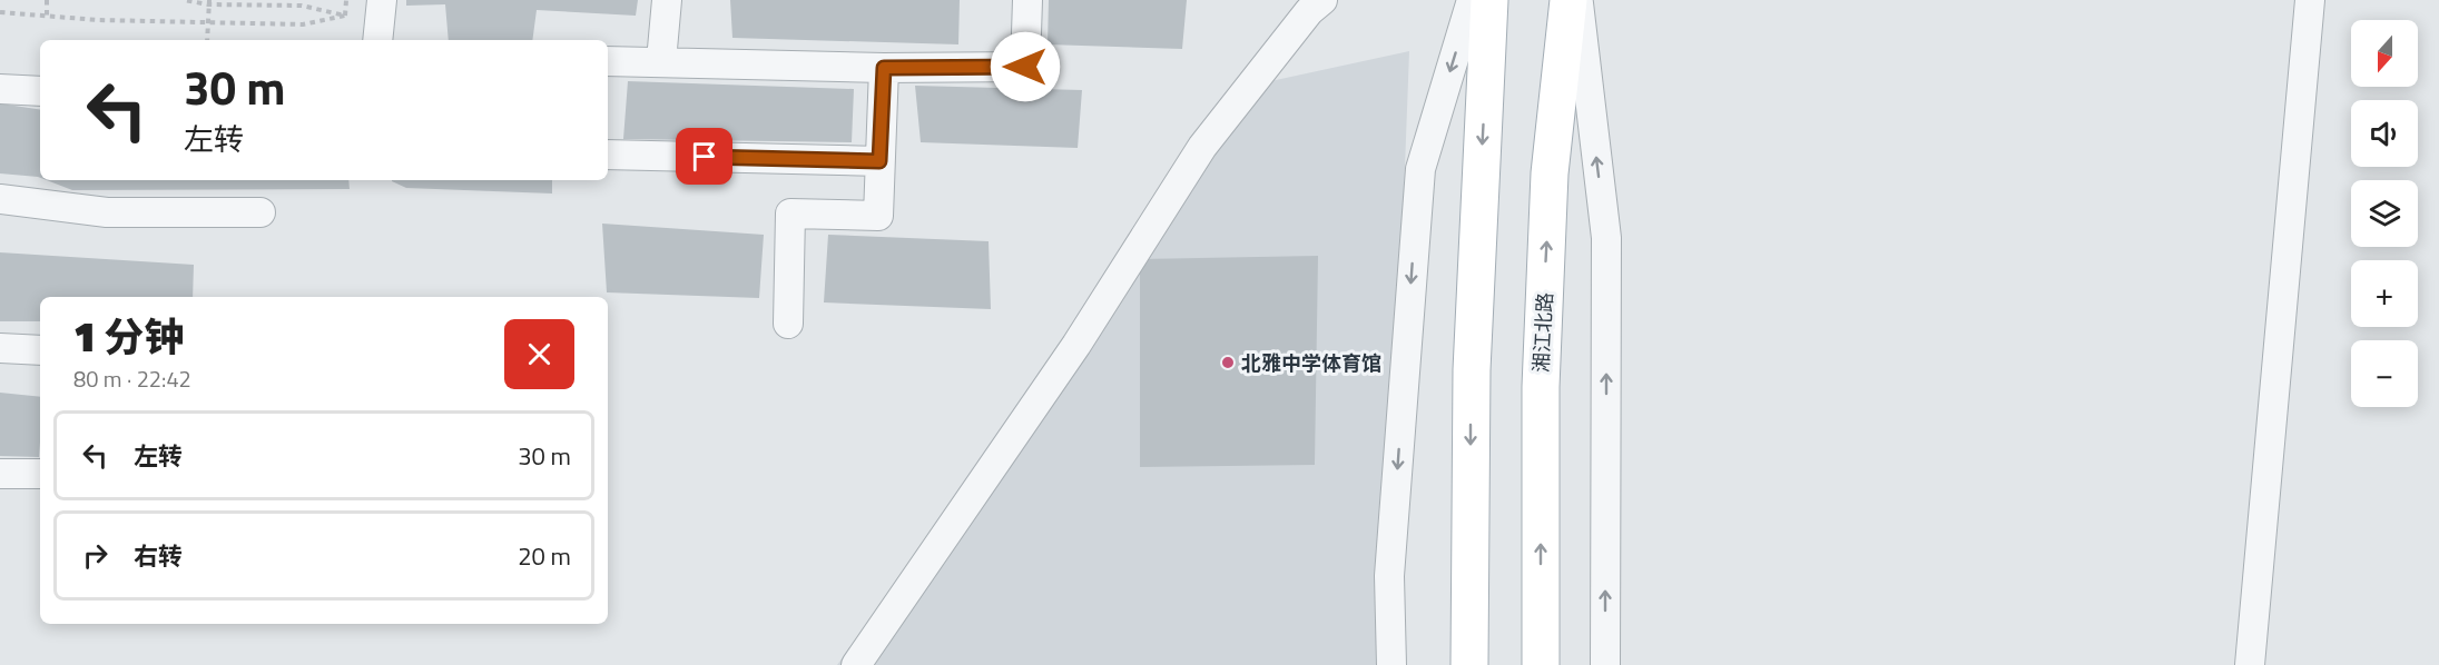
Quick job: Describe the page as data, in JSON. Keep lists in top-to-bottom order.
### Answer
{
  "streets": {
    "main road": ["湘江北路"]
  },
  "places": ["北雅中学体育馆"],
  "north": "bottom",
  "page": {
    "map_buttons": ["+", "−"],
    "turn": ["30 m", "左转"],
    "heading": ["1 分钟", "80 m · 22:42"],
    "list": [
      {
        "name": "左转",
        "value": "30 m"
      },
      {
        "name": "右转",
        "value": "20 m"
      }
    ]
  }
}
